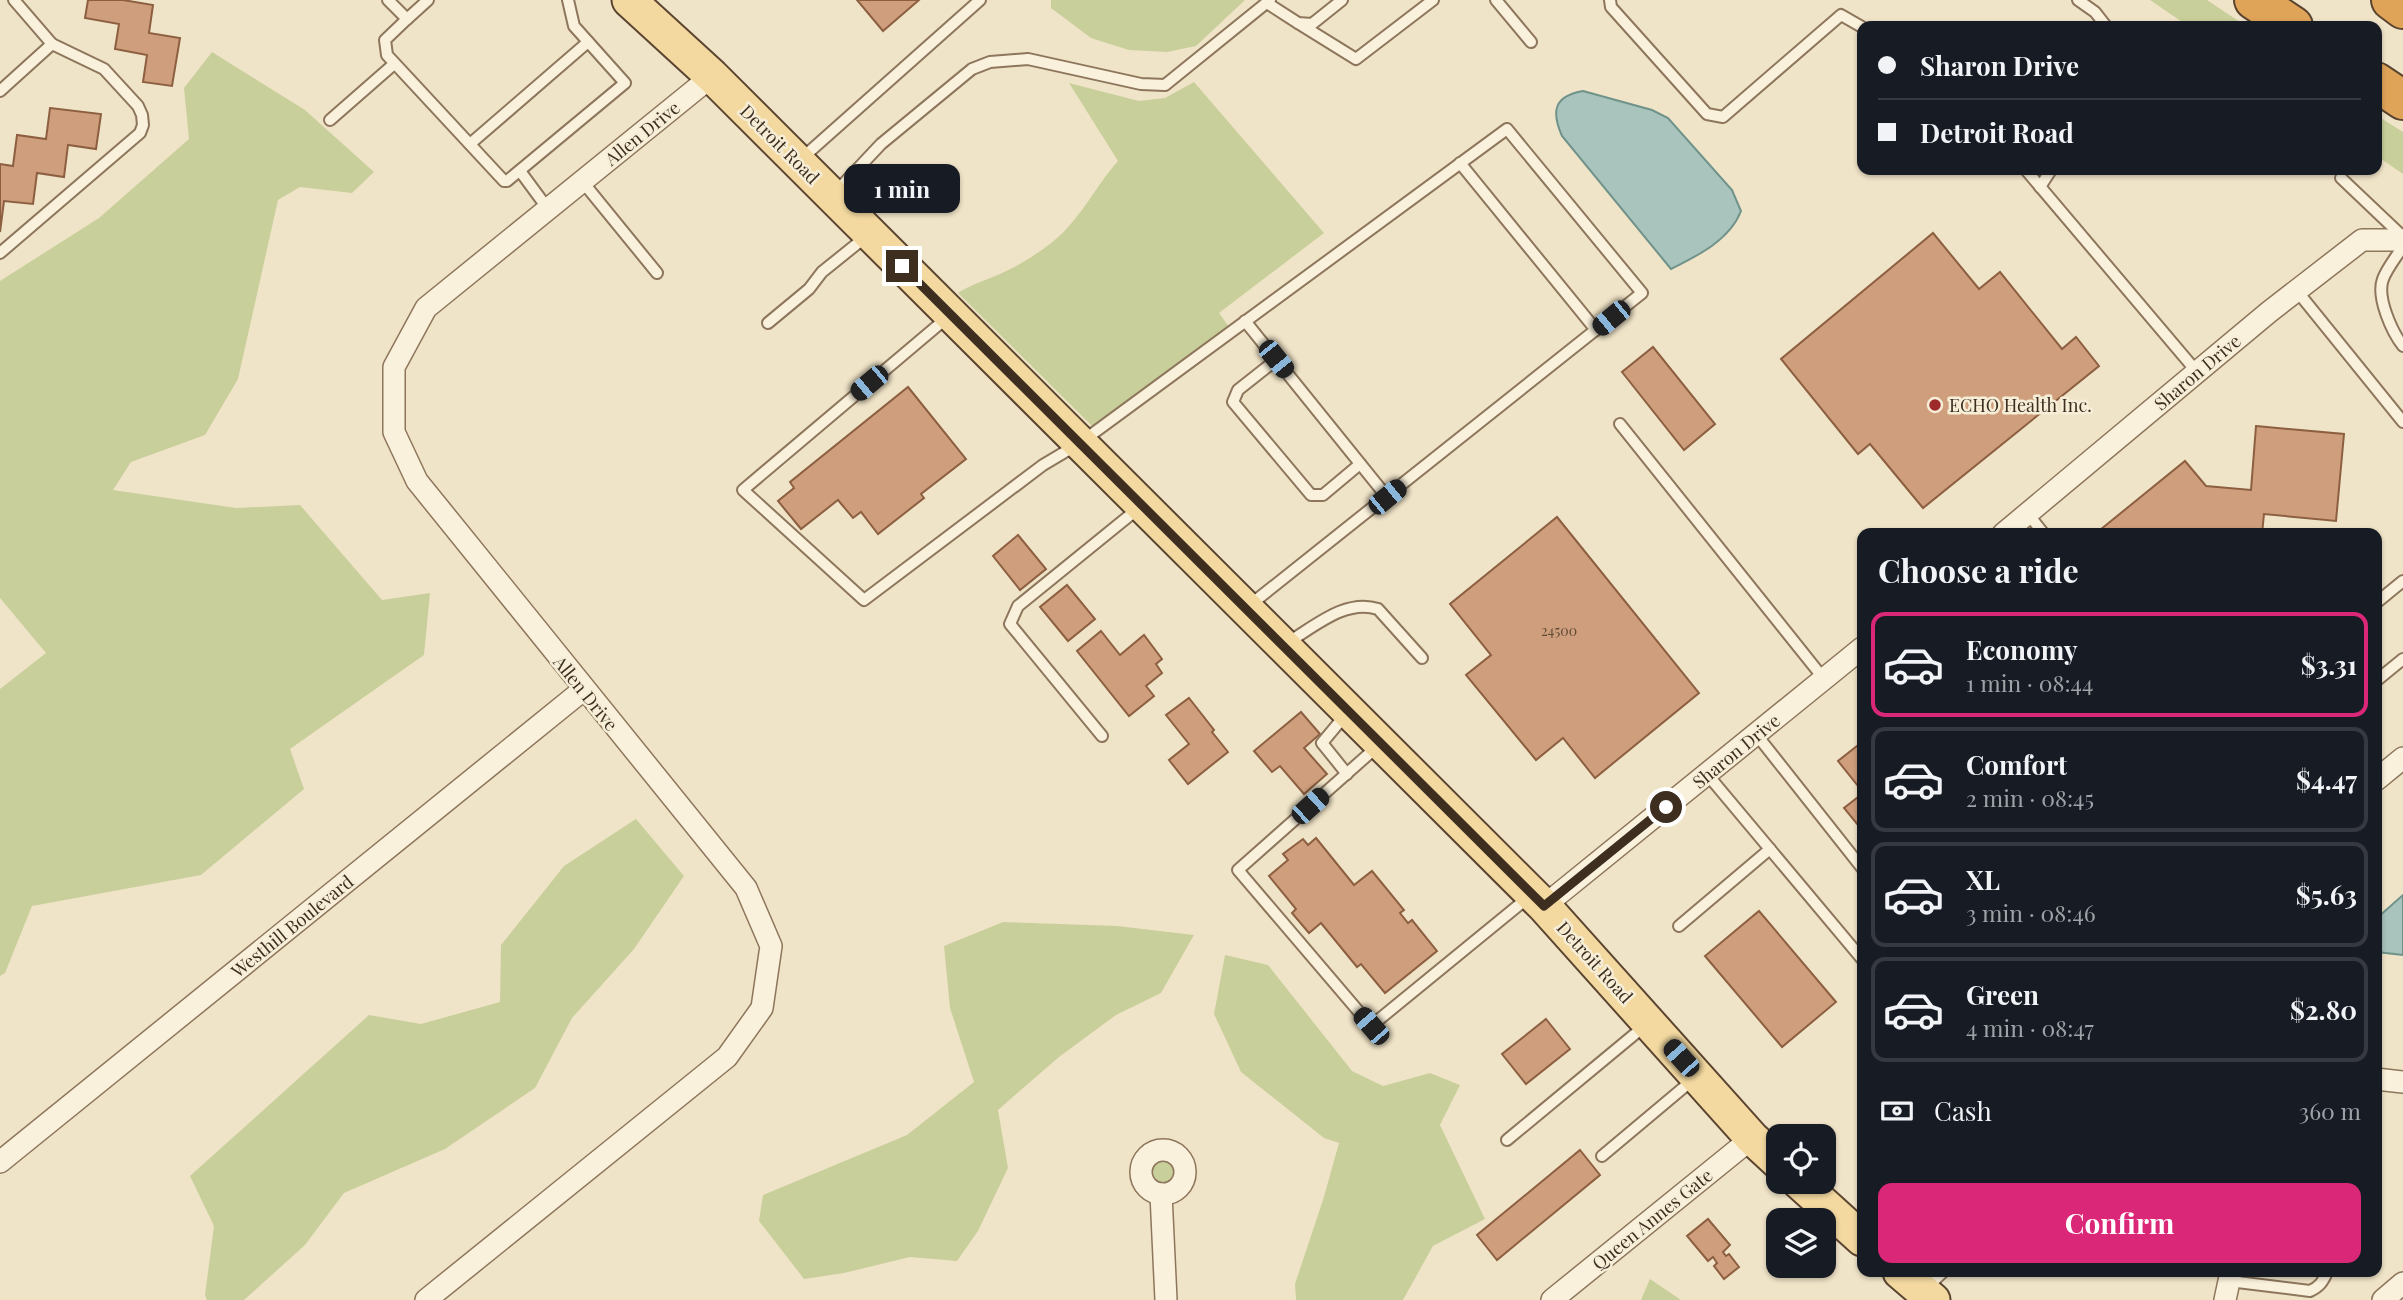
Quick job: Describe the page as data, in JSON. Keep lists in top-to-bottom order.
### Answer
{
  "streets": {
    "main road": ["Detroit Road"],
    "street": [
      "Allen Drive",
      "Sharon Drive",
      "Westhill Boulevard",
      "Queen Annes Gate"
    ]
  },
  "crossings": [
    ["Allen Drive", "Detroit Road"],
    ["Allen Drive", "Westhill Boulevard"],
    ["Detroit Road", "Sharon Drive"],
    ["Detroit Road", "Queen Annes Gate"]
  ],
  "places": ["ECHO Health Inc."],
  "house_numbers": ["24500"],
  "page": {
    "banner": ["Sharon Drive", "Detroit Road"],
    "bubble": "1 min",
    "heading": "Choose a ride",
    "list": [
      {
        "name": "Economy",
        "note": "1 min · 08:44",
        "value": "$3.31"
      },
      {
        "name": "Comfort",
        "note": "2 min · 08:45",
        "value": "$4.47"
      },
      {
        "name": "XL",
        "note": "3 min · 08:46",
        "value": "$5.63"
      },
      {
        "name": "Green",
        "note": "4 min · 08:47",
        "value": "$2.80"
      }
    ],
    "pay": ["Cash", "360 m"],
    "buttons": "Confirm"
  }
}
